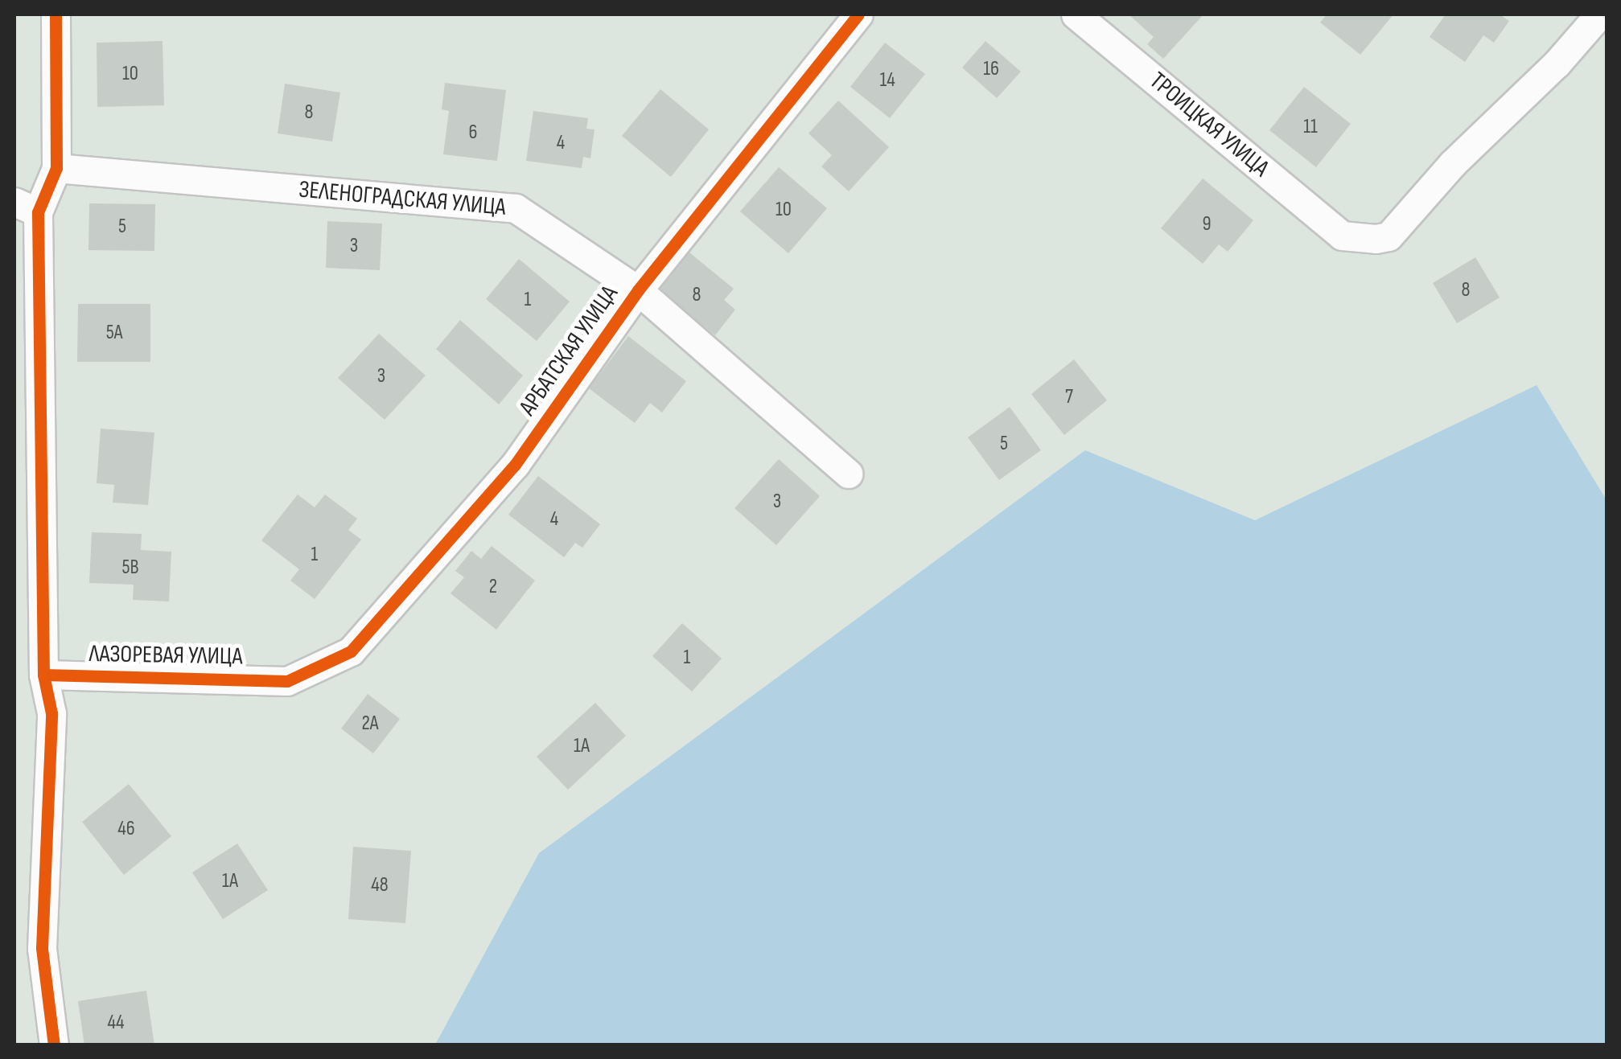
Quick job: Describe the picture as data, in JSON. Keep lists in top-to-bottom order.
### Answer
{
  "streets": {
    "street": [
      "ТРОИЦКАЯ УЛИЦА",
      "ЗЕЛЕНОГРАДСКАЯ УЛИЦА",
      "АРБАТСКАЯ УЛИЦА",
      "ЛАЗОРЕВАЯ УЛИЦА"
    ]
  },
  "crossings": [
    ["ЗЕЛЕНОГРАДСКАЯ УЛИЦА", "АРБАТСКАЯ УЛИЦА"],
    ["АРБАТСКАЯ УЛИЦА", "ЛАЗОРЕВАЯ УЛИЦА"]
  ],
  "house_numbers": [
    "16",
    "10",
    "14",
    "8",
    "11",
    "6",
    "4",
    "10",
    "9",
    "5",
    "3",
    "8",
    "8",
    "1",
    "5А",
    "3",
    "7",
    "5",
    "3",
    "4",
    "1",
    "5В",
    "2",
    "1",
    "2А",
    "1А",
    "46",
    "1А",
    "48",
    "44"
  ]
}
